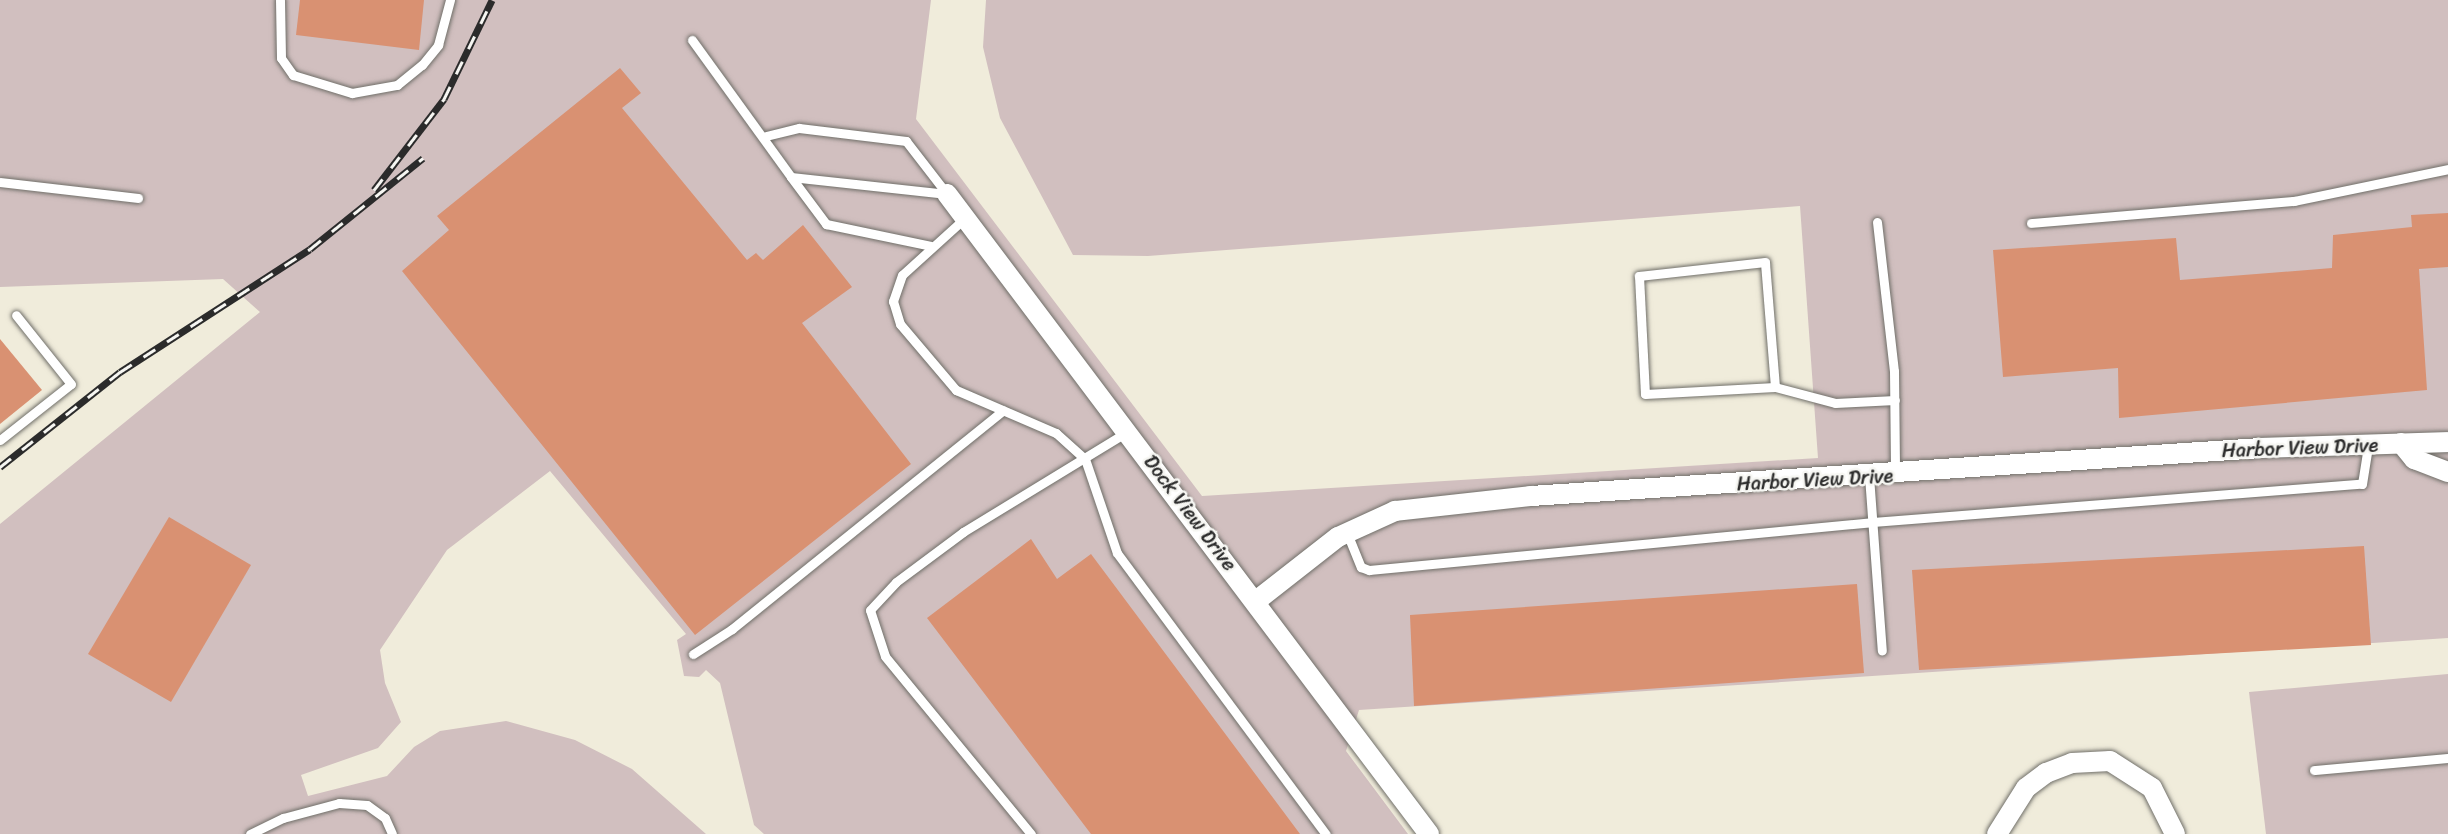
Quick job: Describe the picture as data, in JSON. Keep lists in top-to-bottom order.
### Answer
{
  "streets": {
    "street": ["Harbor View Drive", "Dock View Drive"]
  },
  "crossings": [
    ["Harbor View Drive", "Dock View Drive"]
  ]
}
